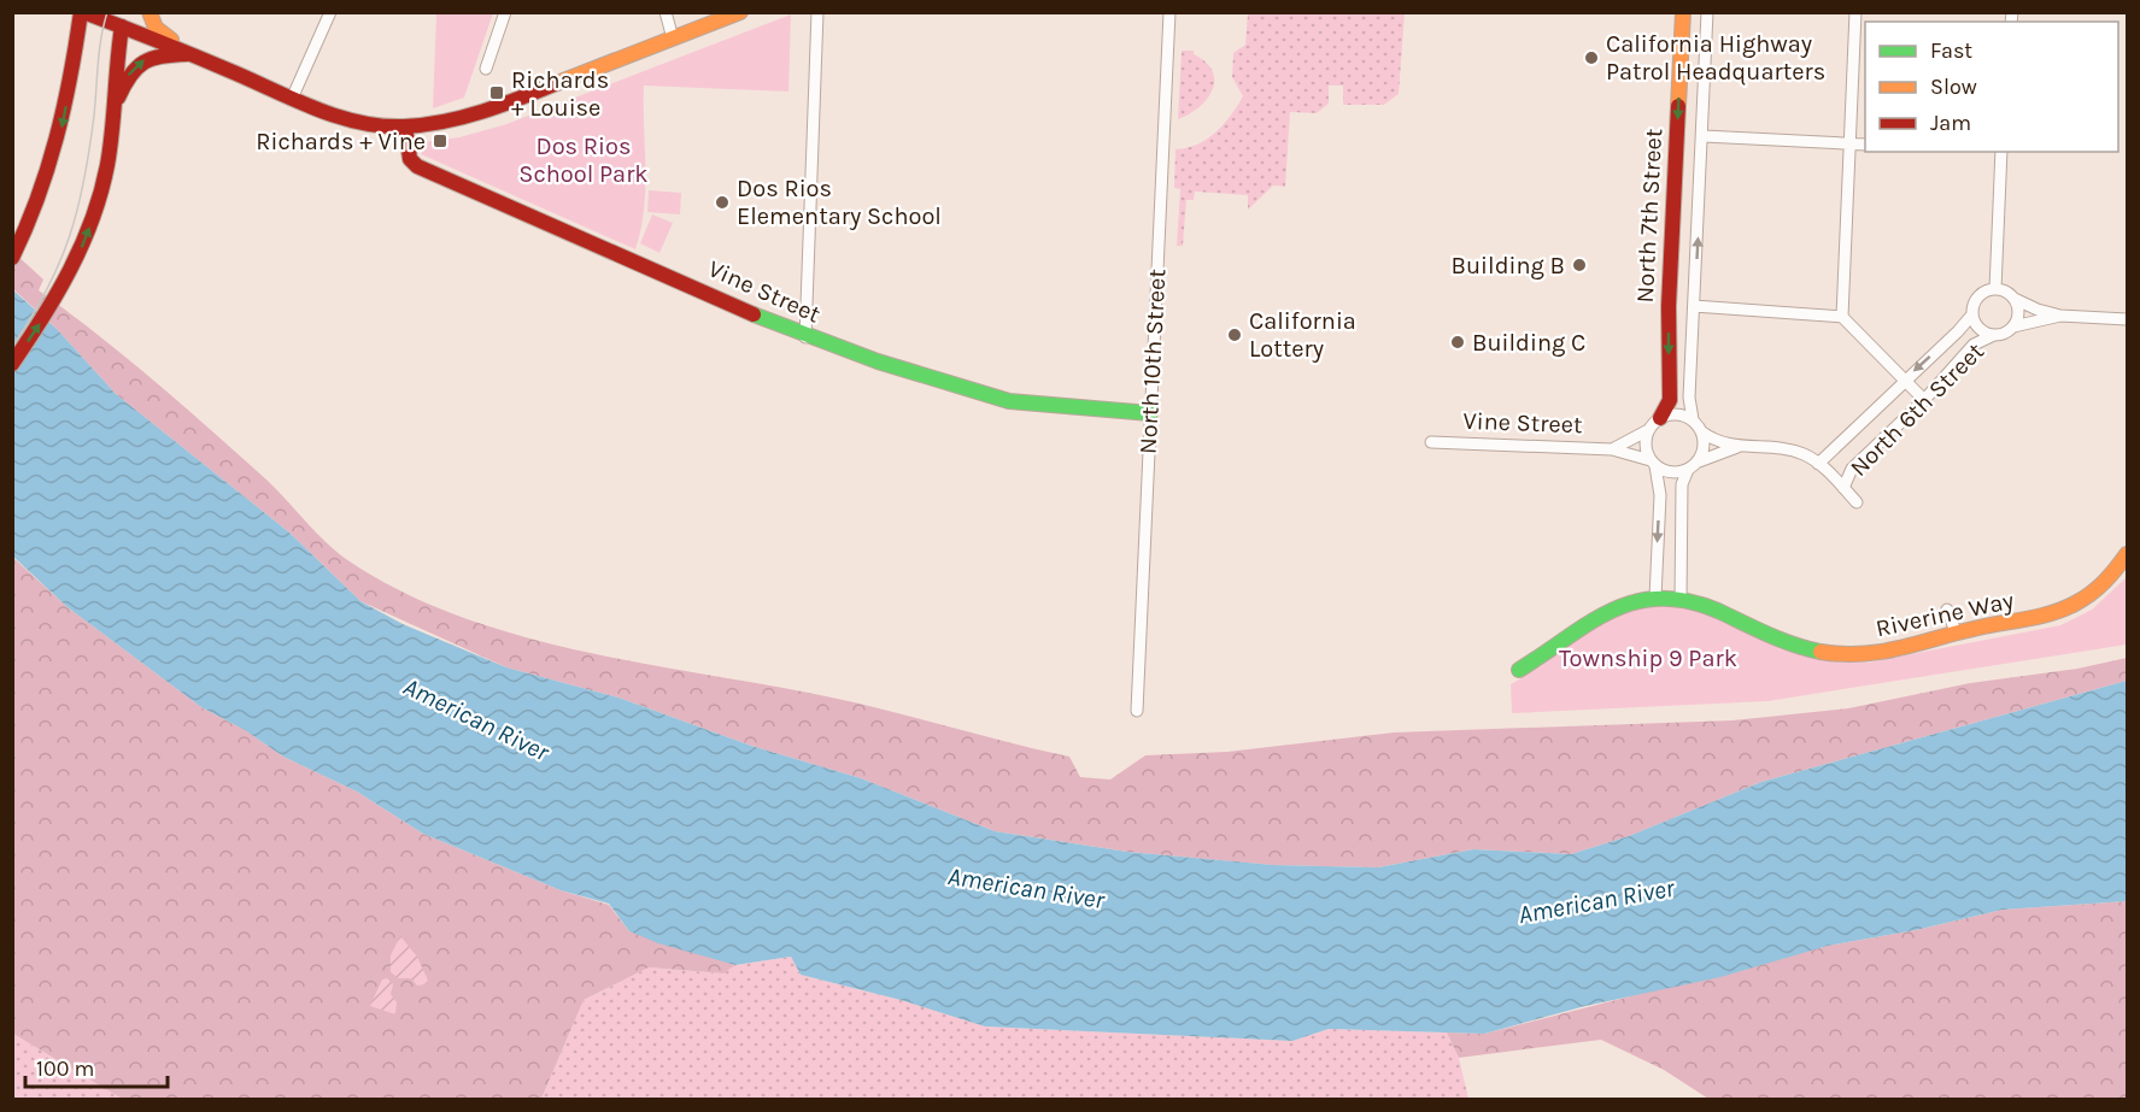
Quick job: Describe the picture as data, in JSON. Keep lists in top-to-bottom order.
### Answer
{
  "streets": {
    "main road": ["North 7th Street", "Vine Street", "Riverine Way"],
    "street": ["North 10th Street", "North 6th Street"]
  },
  "crossings": [
    ["North 7th Street", "Vine Street"],
    ["Vine Street", "North 10th Street"]
  ],
  "water": ["American River"],
  "parks": ["Dos Rios School Park", "Township 9 Park"],
  "places": {
    "other": [
      "California Highway Patrol Headquarters",
      "Dos Rios Elementary School",
      "Building B",
      "California Lottery",
      "Building C"
    ],
    "transit": ["Richards + Louise", "Richards + Vine"]
  },
  "legend": ["Fast", "Slow", "Jam"],
  "scale_bar": "100 m"
}
